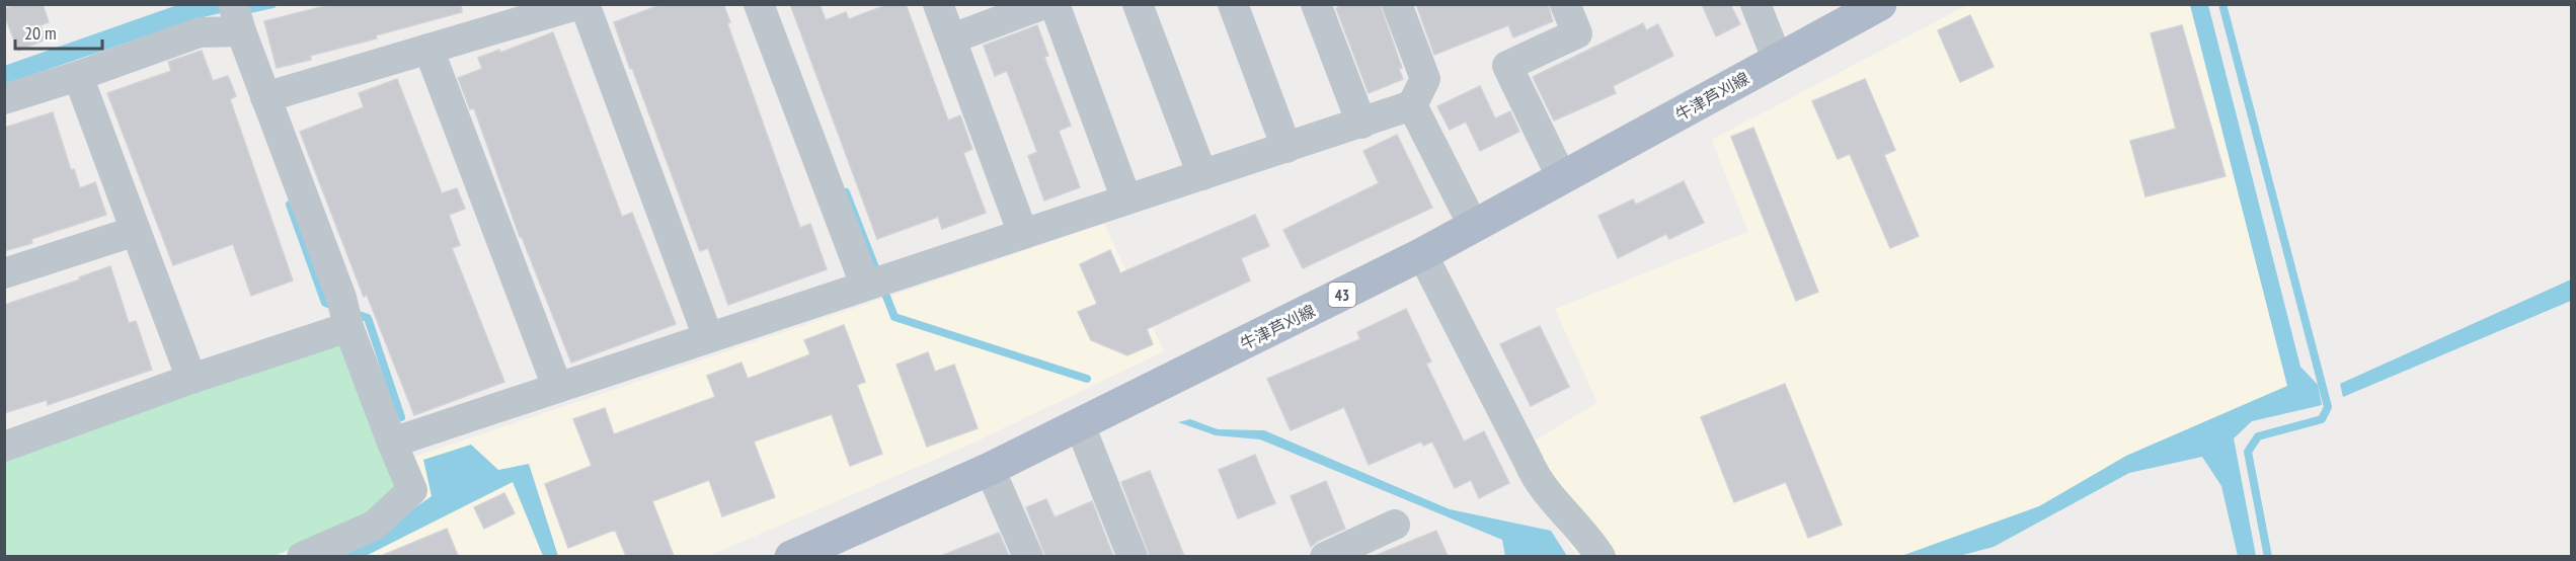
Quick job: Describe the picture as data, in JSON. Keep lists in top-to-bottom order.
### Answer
{
  "streets": {
    "main road": ["牛津芦刈線", "43"]
  },
  "scale_bar": "20 m"
}
